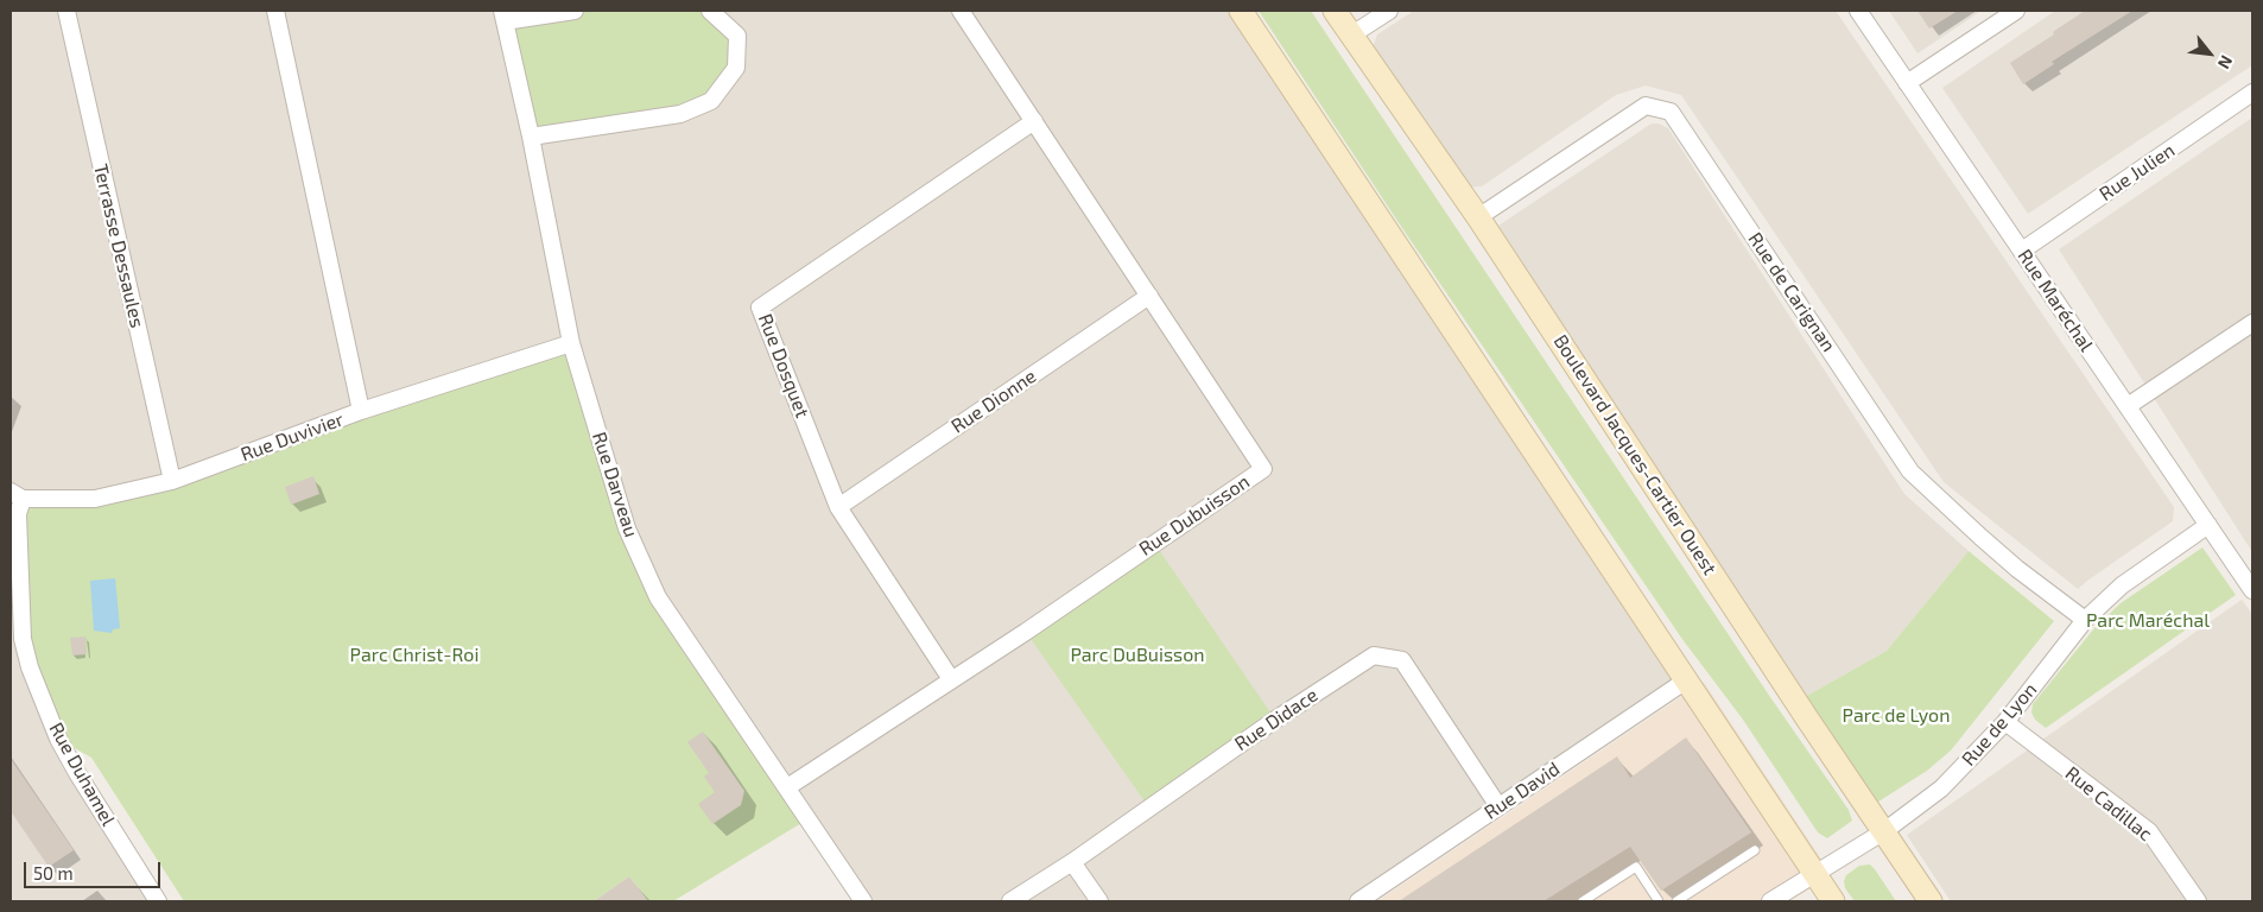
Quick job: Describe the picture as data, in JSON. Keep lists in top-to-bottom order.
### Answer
{
  "streets": {
    "main road": ["Boulevard Jacques-Cartier Ouest"],
    "street": [
      "Rue Julien",
      "Terrasse Dessaules",
      "Rue de Carignan",
      "Rue Maréchal",
      "Rue Dosquet",
      "Rue Dionne",
      "Rue Duvivier",
      "Rue Darveau",
      "Rue Dubuisson",
      "Rue Didace",
      "Rue de Lyon",
      "Rue Duhamel",
      "Rue David",
      "Rue Cadillac"
    ]
  },
  "crossings": [
    ["Rue Julien", "Rue Maréchal"],
    ["Terrasse Dessaules", "Rue Duvivier"],
    ["Rue de Carignan", "Boulevard Jacques-Cartier Ouest"],
    ["Rue de Carignan", "Rue de Lyon"],
    ["Rue Maréchal", "Rue de Lyon"],
    ["Rue Dosquet", "Rue Dionne"],
    ["Rue Dosquet", "Rue Dubuisson"],
    ["Rue Dionne", "Rue Dubuisson"],
    ["Rue Duvivier", "Rue Darveau"],
    ["Rue Duvivier", "Rue Duhamel"],
    ["Boulevard Jacques-Cartier Ouest", "Rue de Lyon"],
    ["Rue Darveau", "Rue Dubuisson"],
    ["Rue Didace", "Rue David"],
    ["Rue de Lyon", "Rue Cadillac"]
  ],
  "parks": [
    "Parc Maréchal",
    "Parc Christ-Roi",
    "Parc DuBuisson",
    "Parc de Lyon"
  ],
  "scale_bar": "50 m",
  "north": "bottom right"
}
